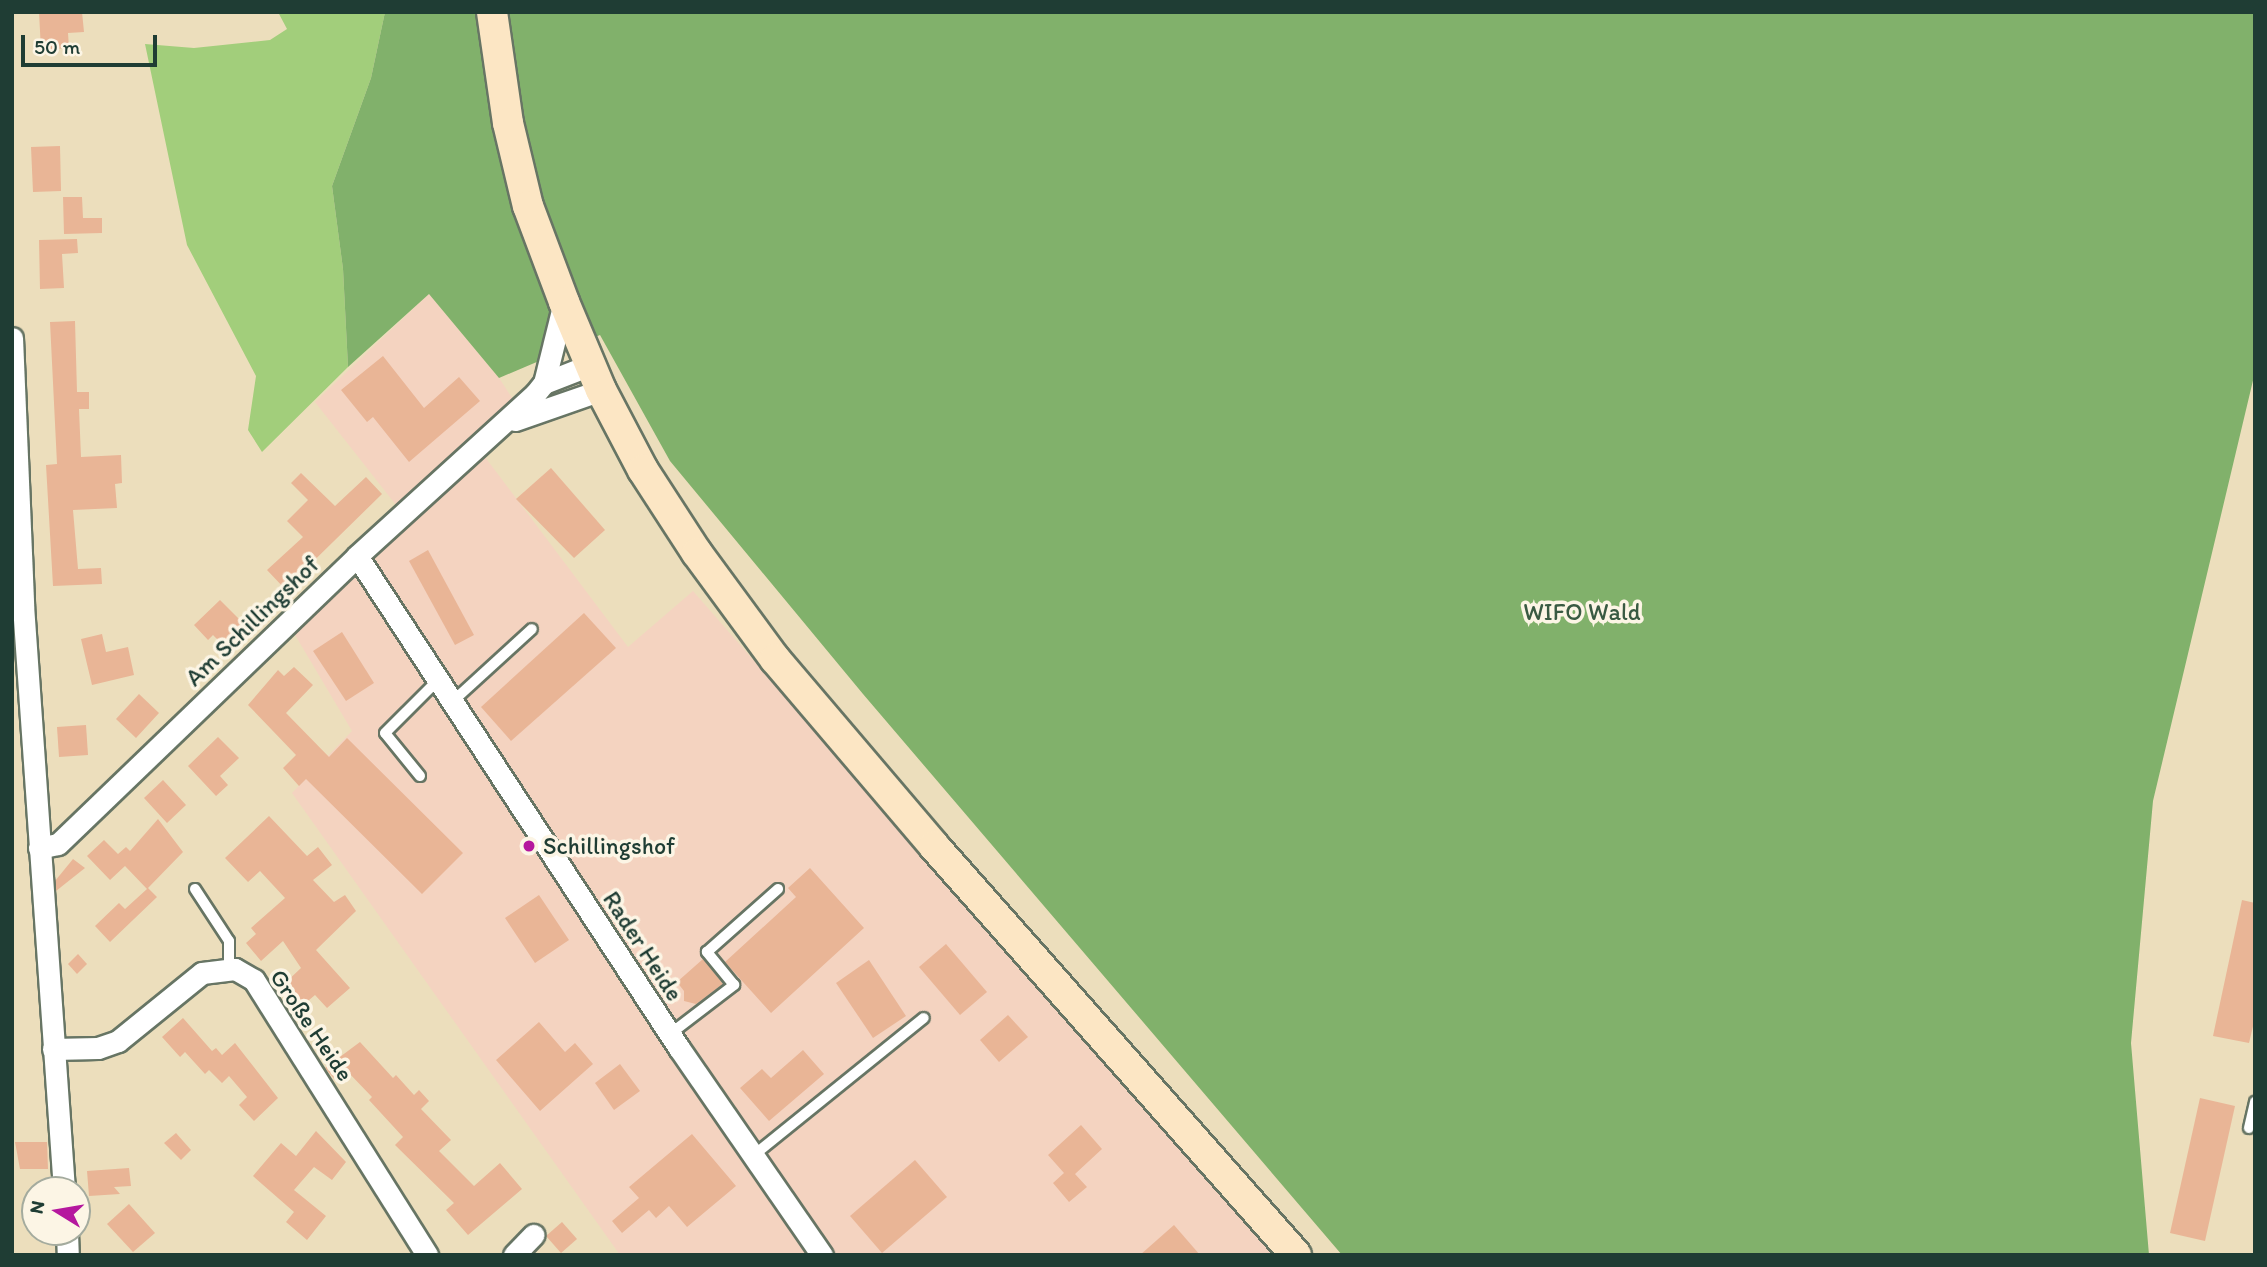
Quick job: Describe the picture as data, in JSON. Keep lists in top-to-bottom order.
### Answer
{
  "streets": {
    "street": ["Am Schillingshof", "Rader Heide", "Große Heide"]
  },
  "crossings": [
    ["Am Schillingshof", "Rader Heide"]
  ],
  "parks": ["WIFO Wald"],
  "places": ["Schillingshof"],
  "scale_bar": "50 m",
  "north": "left"
}
